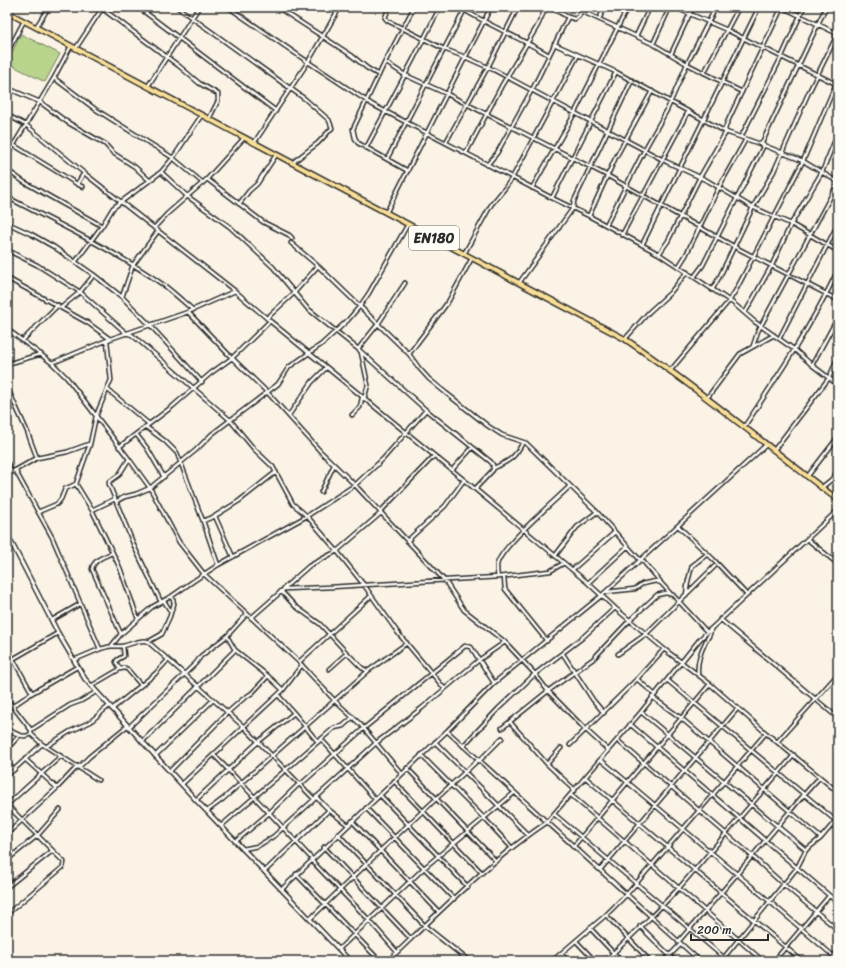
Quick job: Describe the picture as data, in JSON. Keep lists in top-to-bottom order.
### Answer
{
  "streets": {
    "main road": ["EN180"]
  },
  "scale_bar": "200 m"
}
